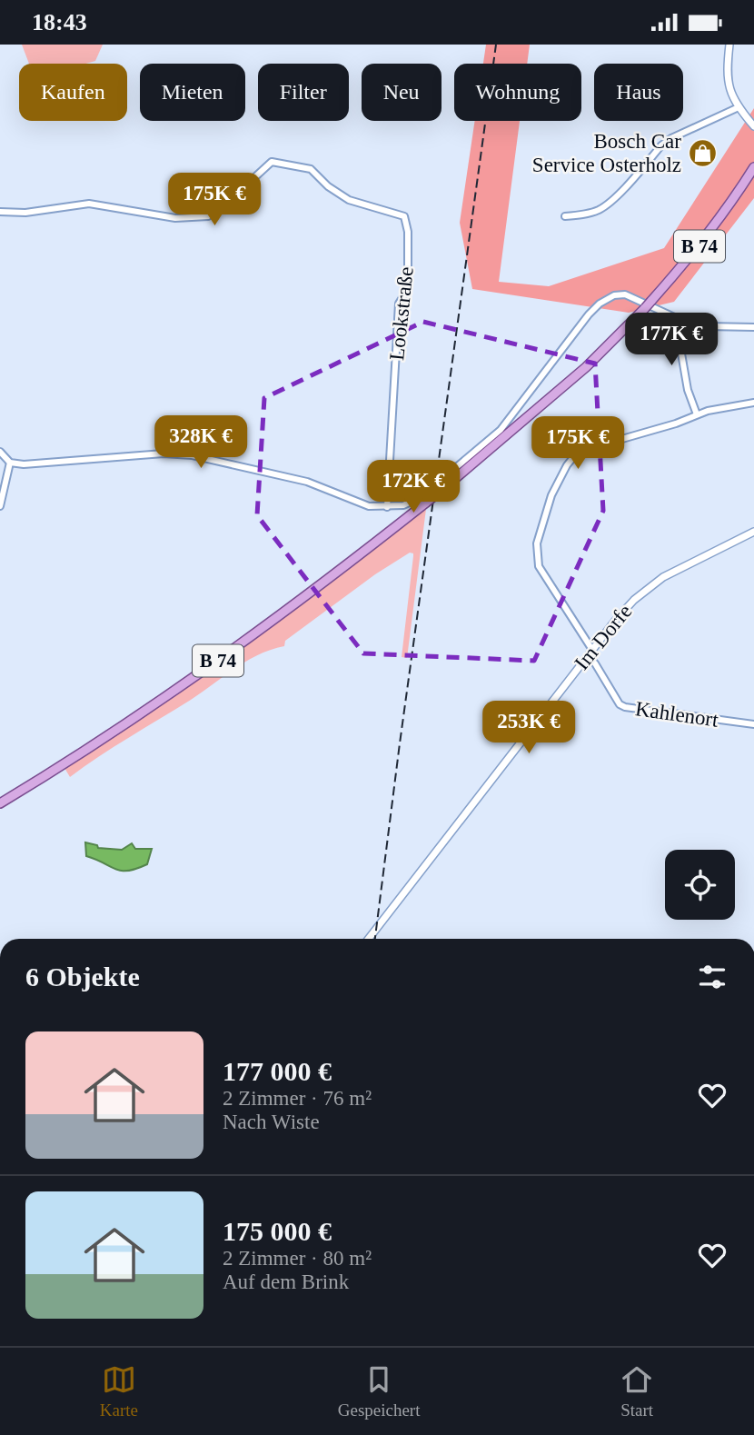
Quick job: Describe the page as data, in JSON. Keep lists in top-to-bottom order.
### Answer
{
  "streets": {
    "main road": ["B 74"],
    "street": ["Lookstraße", "Im Dorfe", "Kahlenort"]
  },
  "crossings": [
    ["Im Dorfe", "Kahlenort"]
  ],
  "places": {
    "shop": ["Bosch Car Service Osterholz"]
  },
  "page": {
    "status": "18:43",
    "chip": [
      "Kaufen",
      "Mieten",
      "Filter",
      "Neu",
      "Wohnung",
      "Haus"
    ],
    "price": [
      "175K €",
      "177K €",
      "328K €",
      "175K €",
      "172K €",
      "253K €"
    ],
    "heading": "6 Objekte",
    "list": [
      {
        "name": "177 000 €",
        "note": "2 Zimmer · 76 m² · Nach Wiste"
      },
      {
        "name": "175 000 €",
        "note": "2 Zimmer · 80 m² · Auf dem Brink"
      }
    ],
    "tabs": ["Karte", "Gespeichert", "Start"]
  }
}
